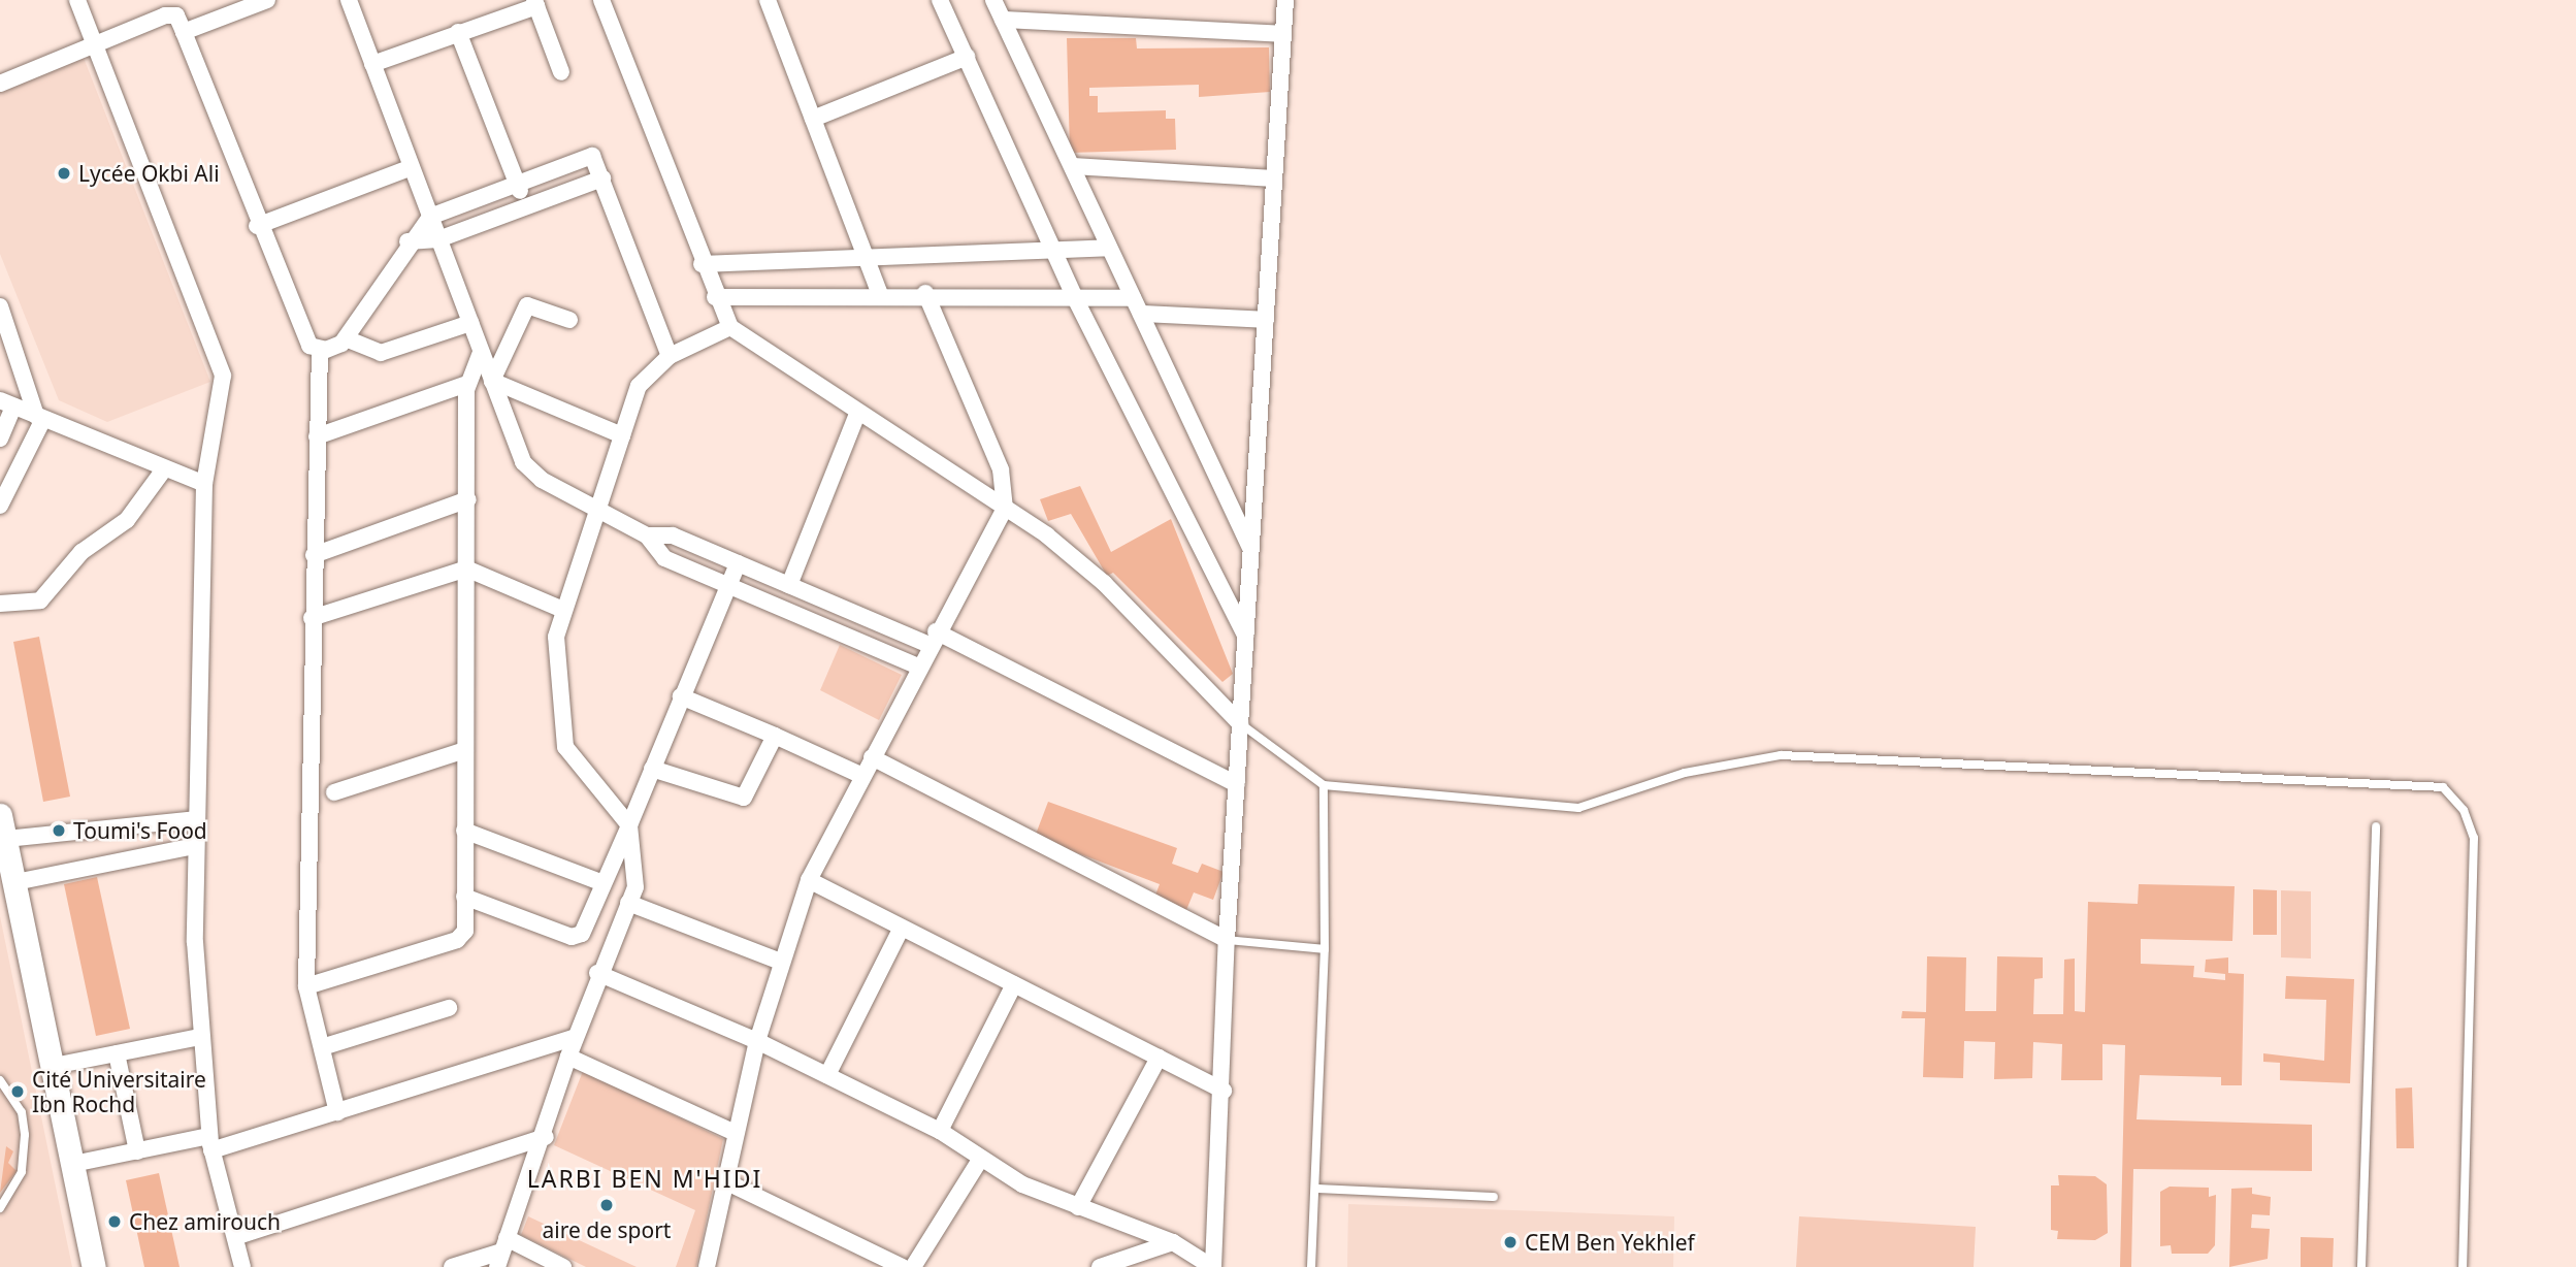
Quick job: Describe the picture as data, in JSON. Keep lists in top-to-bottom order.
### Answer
{
  "districts": ["LARBI BEN M'HIDI"],
  "places": [
    "Lycée Okbi Ali",
    "Toumi's Food",
    "Cité Universitaire Ibn Rochd",
    "aire de sport",
    "Chez amirouch",
    "CEM Ben Yekhlef"
  ]
}
